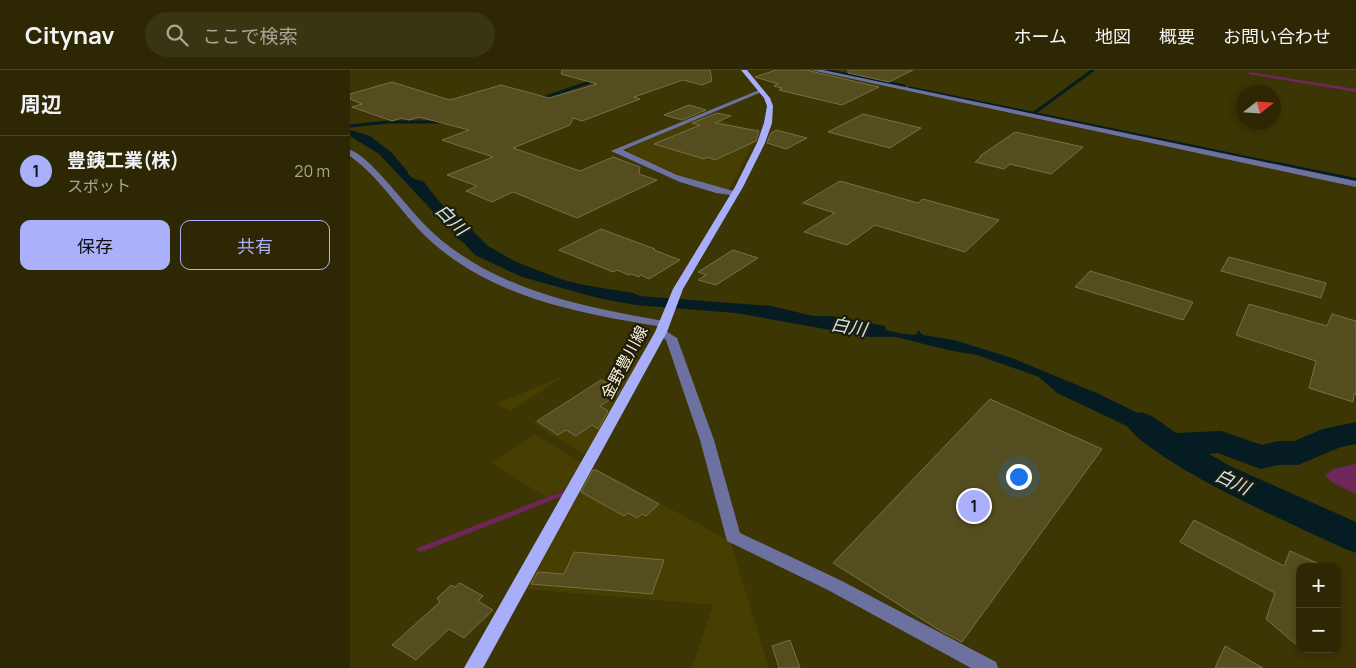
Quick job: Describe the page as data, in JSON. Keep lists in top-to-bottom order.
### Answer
{
  "streets": {
    "main road": ["金野豊川線"]
  },
  "water": ["白川"],
  "north": "right",
  "page": {
    "header": "Citynav",
    "search": "ここで検索",
    "nav": [
      "ホーム",
      "地図",
      "概要",
      "お問い合わせ"
    ],
    "heading": "周辺",
    "list": [
      {
        "mark": "1",
        "name": "豊銕工業(株)",
        "note": "スポット",
        "value": "20 m"
      }
    ],
    "buttons": ["保存", "共有"],
    "pins": "1",
    "map_buttons": ["+", "−"]
  }
}
